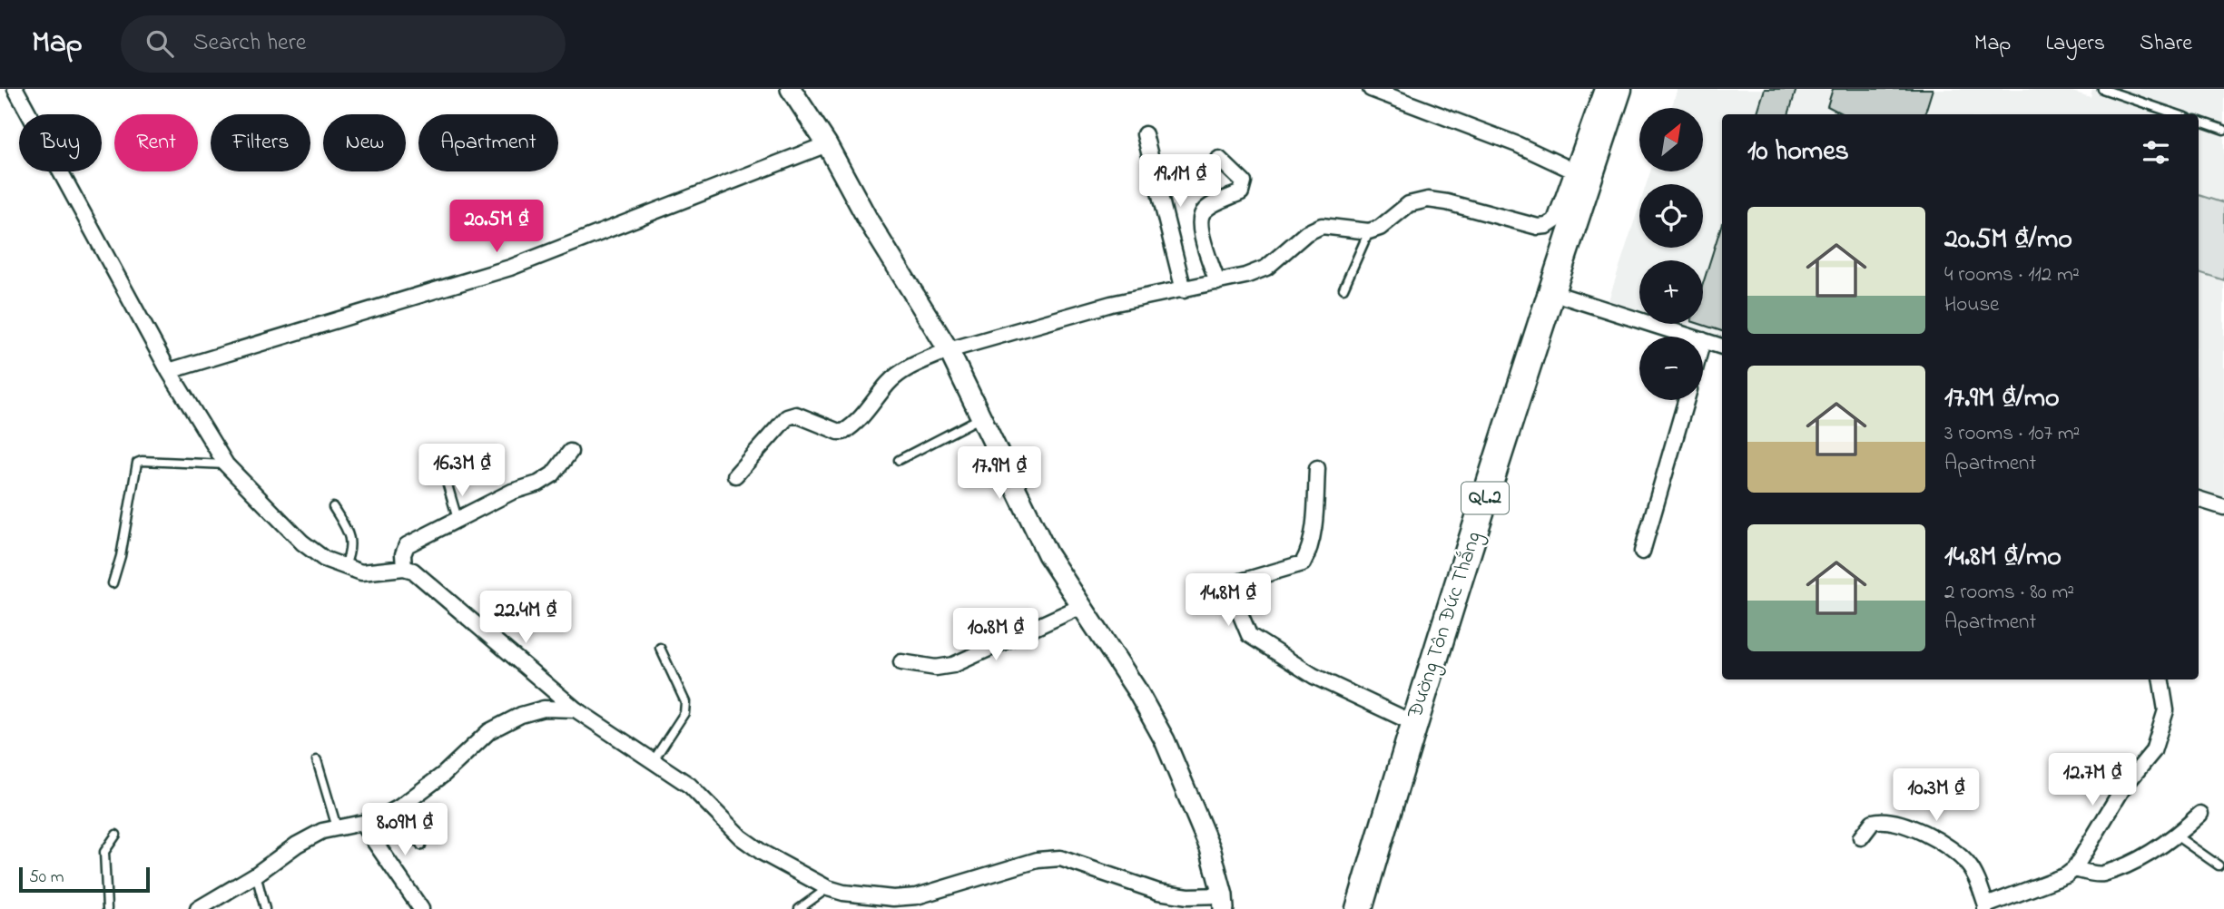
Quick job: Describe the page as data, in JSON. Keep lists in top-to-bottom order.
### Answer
{
  "streets": {
    "highway": ["QL.2", "Đường Tôn Đức Thắng"]
  },
  "scale_bar": "50 m",
  "north": "top right",
  "page": {
    "header": "Map",
    "search": "Search here",
    "nav": ["Map", "Layers", "Share"],
    "map_buttons": ["+", "−"],
    "chip": [
      "Buy",
      "Rent",
      "Filters",
      "New",
      "Apartment"
    ],
    "heading": "10 homes",
    "price": [
      "19.1M ₫",
      "20.5M ₫",
      "16.3M ₫",
      "17.9M ₫",
      "14.8M ₫",
      "22.4M ₫",
      "10.8M ₫",
      "12.7M ₫",
      "10.3M ₫",
      "8.09M ₫"
    ],
    "list": [
      {
        "name": "20.5M ₫/mo",
        "note": "4 rooms · 112 m² · House"
      },
      {
        "name": "17.9M ₫/mo",
        "note": "3 rooms · 107 m² · Apartment"
      },
      {
        "name": "14.8M ₫/mo",
        "note": "2 rooms · 80 m² · Apartment"
      }
    ],
    "scale": "50 m"
  }
}
